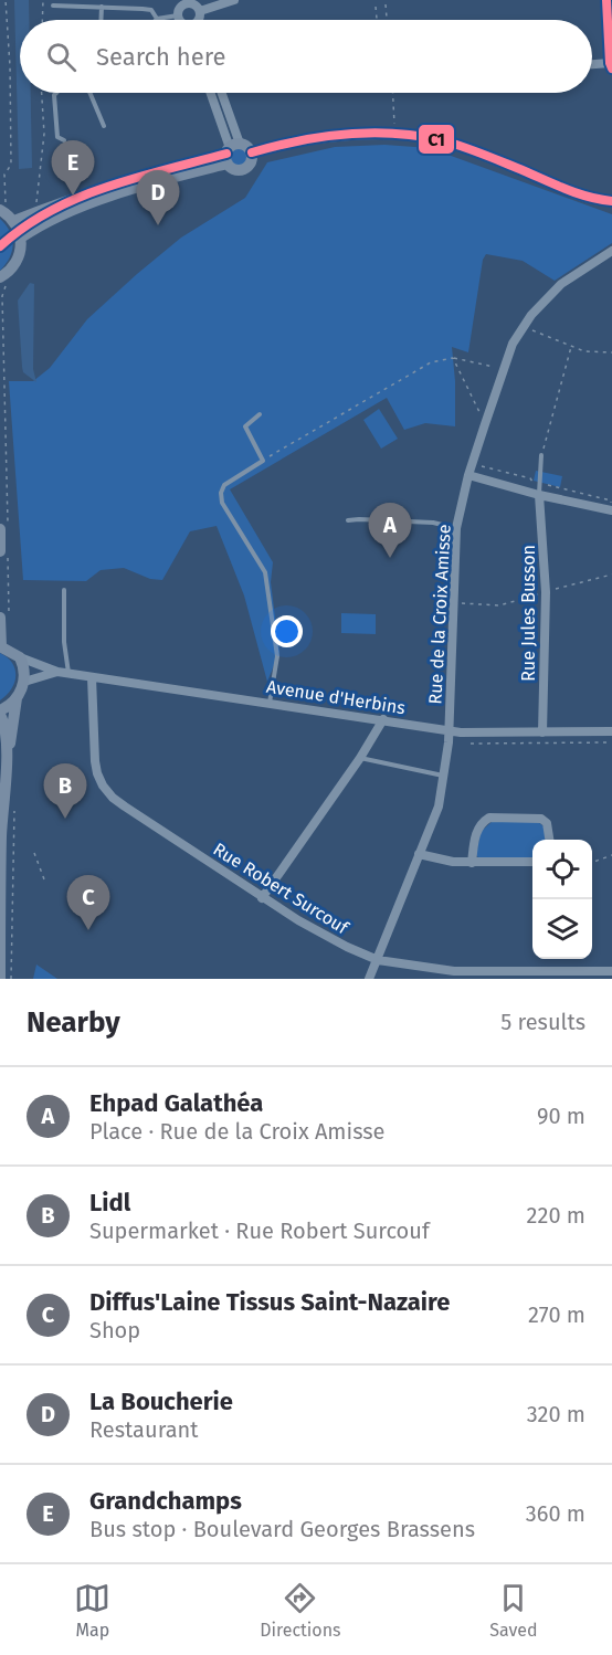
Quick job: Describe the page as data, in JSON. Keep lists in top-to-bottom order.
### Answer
{
  "streets": {
    "street": [
      "Rue Jules Busson",
      "Rue de la Croix Amisse",
      "Avenue d'Herbins",
      "Rue Robert Surcouf"
    ]
  },
  "crossings": [
    ["Rue Jules Busson", "Avenue d'Herbins"],
    ["Rue de la Croix Amisse", "Avenue d'Herbins"],
    ["Rue de la Croix Amisse", "Rue Robert Surcouf"],
    ["Avenue d'Herbins", "Rue Robert Surcouf"]
  ],
  "lines": ["transit line C1"],
  "page": {
    "search": "Search here",
    "pins": [
      "E",
      "D",
      "A",
      "B",
      "C"
    ],
    "heading": ["Nearby", "5 results"],
    "list": [
      {
        "mark": "A",
        "name": "Ehpad Galathéa",
        "note": "Place · Rue de la Croix Amisse",
        "value": "90 m"
      },
      {
        "mark": "B",
        "name": "Lidl",
        "note": "Supermarket · Rue Robert Surcouf",
        "value": "220 m"
      },
      {
        "mark": "C",
        "name": "Diffus'Laine Tissus Saint-Nazaire",
        "note": "Shop",
        "value": "270 m"
      },
      {
        "mark": "D",
        "name": "La Boucherie",
        "note": "Restaurant",
        "value": "320 m"
      },
      {
        "mark": "E",
        "name": "Grandchamps",
        "note": "Bus stop · Boulevard Georges Brassens",
        "value": "360 m"
      }
    ],
    "nav": ["Map", "Directions", "Saved"]
  }
}
